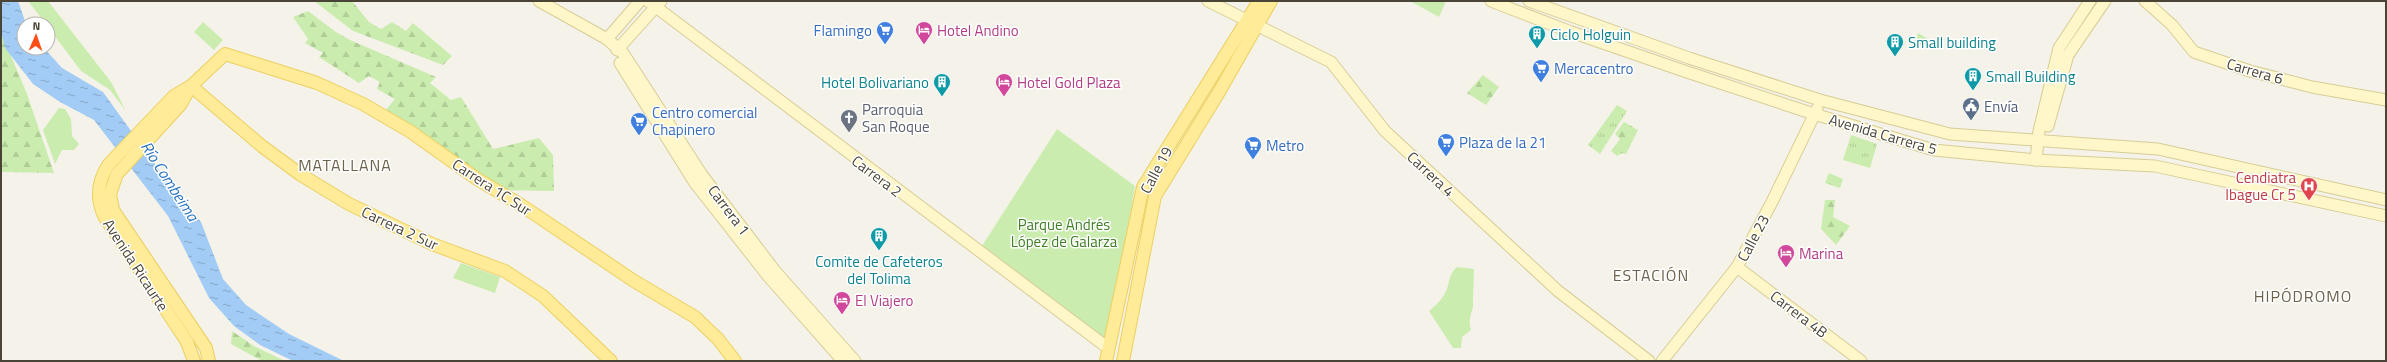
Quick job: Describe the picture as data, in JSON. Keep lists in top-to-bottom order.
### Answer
{
  "streets": {
    "main road": [
      "Carrera 6",
      "Avenida Carrera 5",
      "Calle 19",
      "Carrera 4",
      "Carrera 2",
      "Carrera 1C Sur",
      "Carrera 1",
      "Carrera 2 Sur",
      "Calle 23",
      "Avenida Ricaurte",
      "Carrera 4B"
    ]
  },
  "crossings": [
    ["Avenida Carrera 5", "Calle 23"],
    ["Calle 19", "Carrera 4"],
    ["Calle 19", "Carrera 2"],
    ["Carrera 1C Sur", "Carrera 2 Sur"],
    ["Carrera 1C Sur", "Avenida Ricaurte"],
    ["Carrera 2 Sur", "Avenida Ricaurte"],
    ["Calle 23", "Carrera 4B"]
  ],
  "districts": ["MATALLANA", "ESTACIÓN", "HIPÓDROMO"],
  "water": ["Río Combeima"],
  "parks": ["Parque Andrés López de Galarza"],
  "places": {
    "supermarket": [
      "Flamingo",
      "Mercacentro",
      "Centro comercial Chapinero",
      "Plaza de la 21",
      "Metro"
    ],
    "hotel": [
      "Hotel Andino",
      "Hotel Gold Plaza",
      "Marina",
      "El Viajero"
    ],
    "building": [
      "Ciclo Holguin",
      "Small building",
      "Small Building",
      "Hotel Bolivariano",
      "Comite de Cafeteros del Tolima"
    ],
    "public building": ["Envía"],
    "church": ["Parroquia San Roque"],
    "hospital": ["Cendiatra Ibague Cr 5"]
  },
  "north": "top"
}
